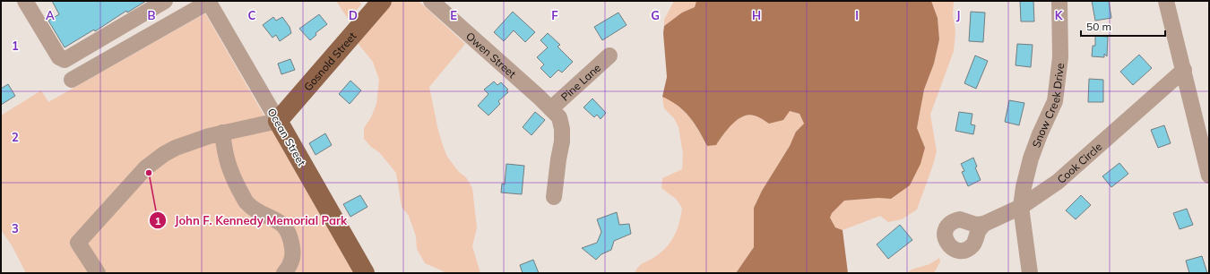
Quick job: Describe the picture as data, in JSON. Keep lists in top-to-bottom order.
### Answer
{
  "streets": {
    "main road": ["Gosnold Street", "Ocean Street"],
    "street": [
      "Owen Street",
      "Pine Lane",
      "Snow Creek Drive",
      "Cook Circle"
    ]
  },
  "crossings": [
    ["Owen Street", "Pine Lane"],
    ["Gosnold Street", "Ocean Street"],
    ["Snow Creek Drive", "Cook Circle"]
  ],
  "places": ["John F. Kennedy Memorial Park"],
  "scale_bar": "50 m",
  "grid": {
    "columns": [
      "A",
      "B",
      "C",
      "D",
      "E",
      "F",
      "G",
      "H",
      "I",
      "J",
      "K"
    ],
    "rows": ["1", "2", "3"]
  }
}
